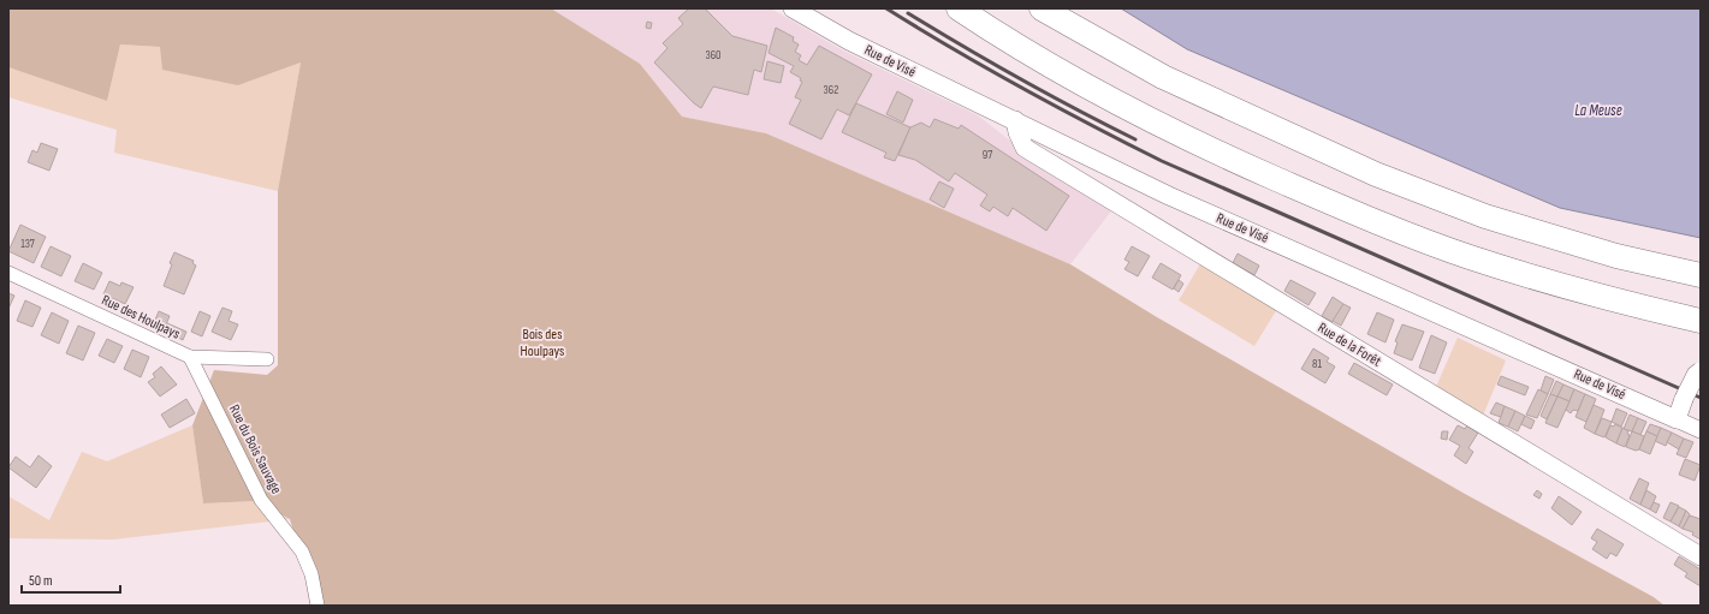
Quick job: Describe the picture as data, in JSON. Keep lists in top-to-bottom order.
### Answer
{
  "streets": {
    "main road": ["Rue de Visé", "Rue de la Forêt"],
    "street": ["Rue des Houlpays", "Rue du Bois Sauvage"]
  },
  "crossings": [
    ["Rue de Visé", "Rue de la Forêt"],
    ["Rue des Houlpays", "Rue du Bois Sauvage"]
  ],
  "water": ["La Meuse"],
  "parks": ["Bois des Houlpays"],
  "house_numbers": [
    "360",
    "362",
    "97",
    "137",
    "81"
  ],
  "scale_bar": "50 m"
}
